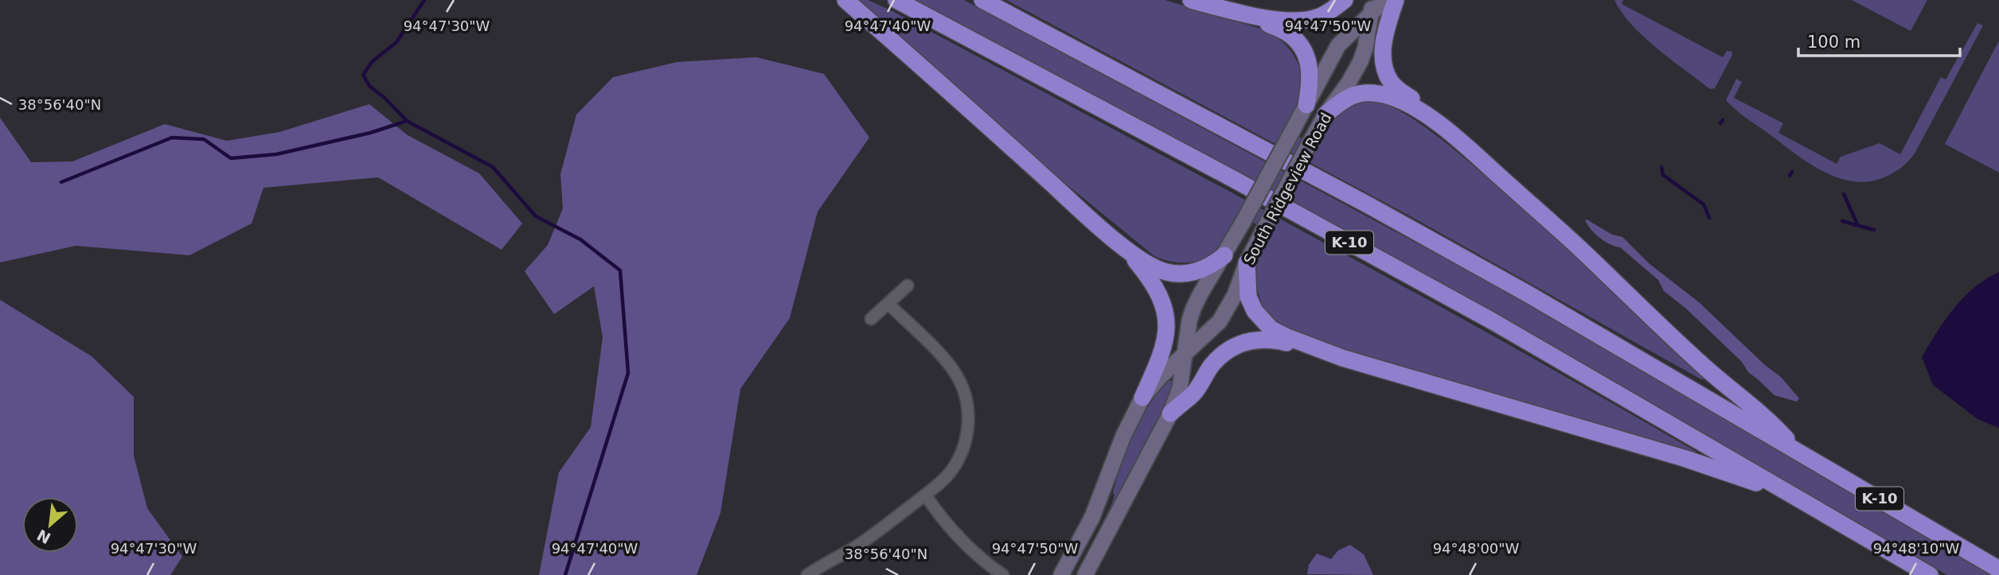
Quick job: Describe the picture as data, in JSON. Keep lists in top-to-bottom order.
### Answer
{
  "streets": {
    "highway": ["K-10"],
    "main road": ["South Ridgeview Road"]
  },
  "scale_bar": "100 m",
  "north": "bottom left",
  "coordinates": [
    "94°47'30\"W",
    "94°47'40\"W",
    "94°47'50\"W",
    "38°56'40\"N",
    "94°48'00\"W",
    "94°48'10\"W"
  ]
}
